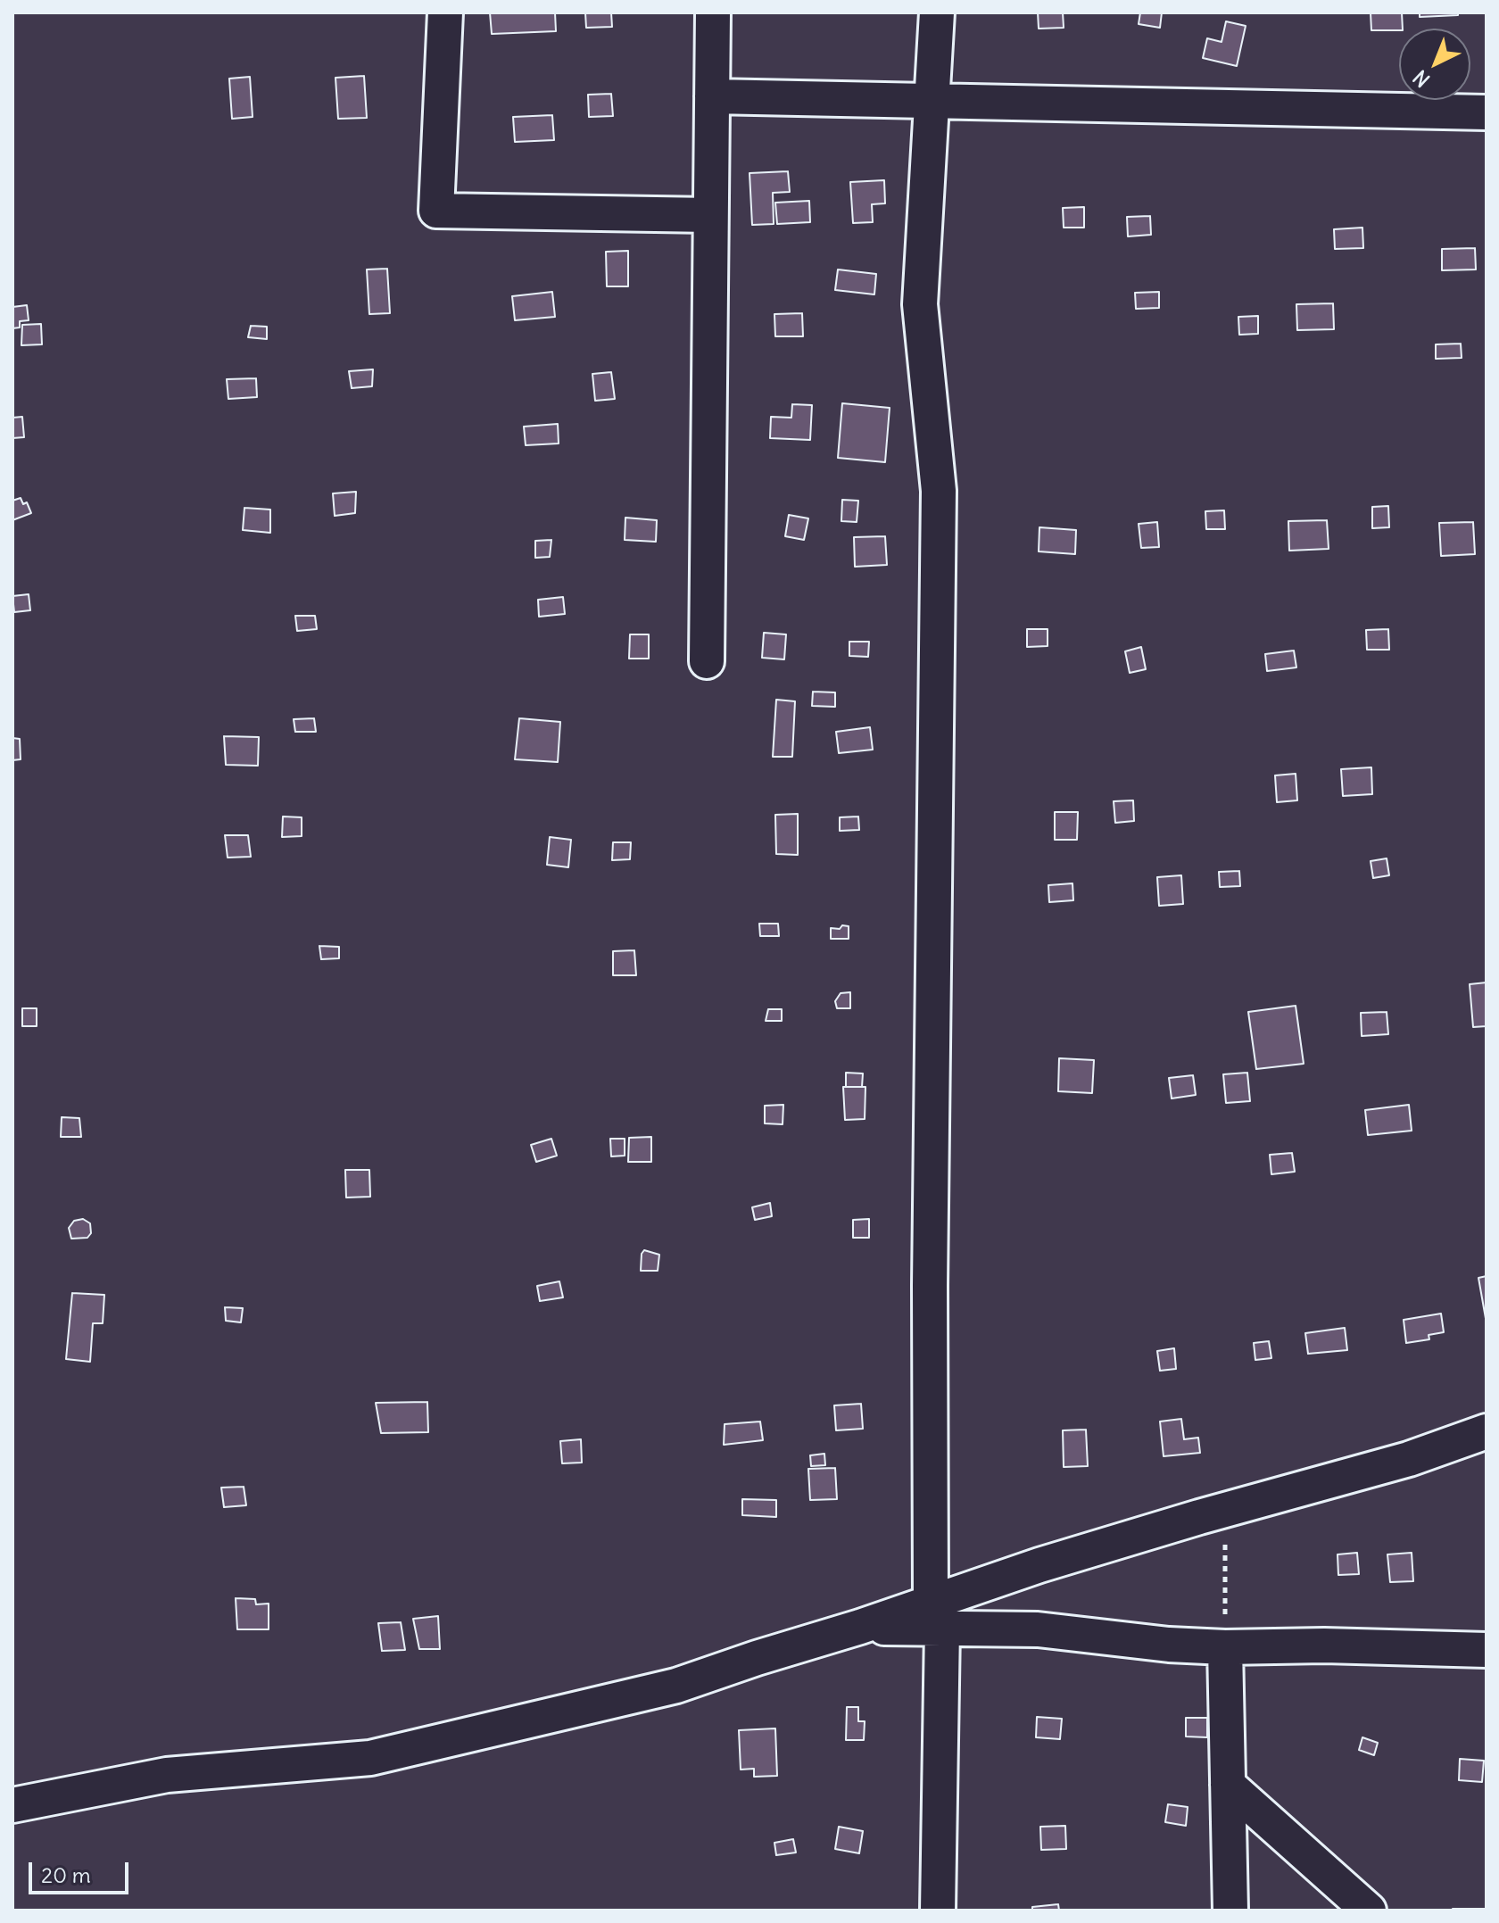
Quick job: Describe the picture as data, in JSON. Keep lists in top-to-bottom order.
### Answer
{
  "scale_bar": "20 m",
  "north": "bottom left"
}
